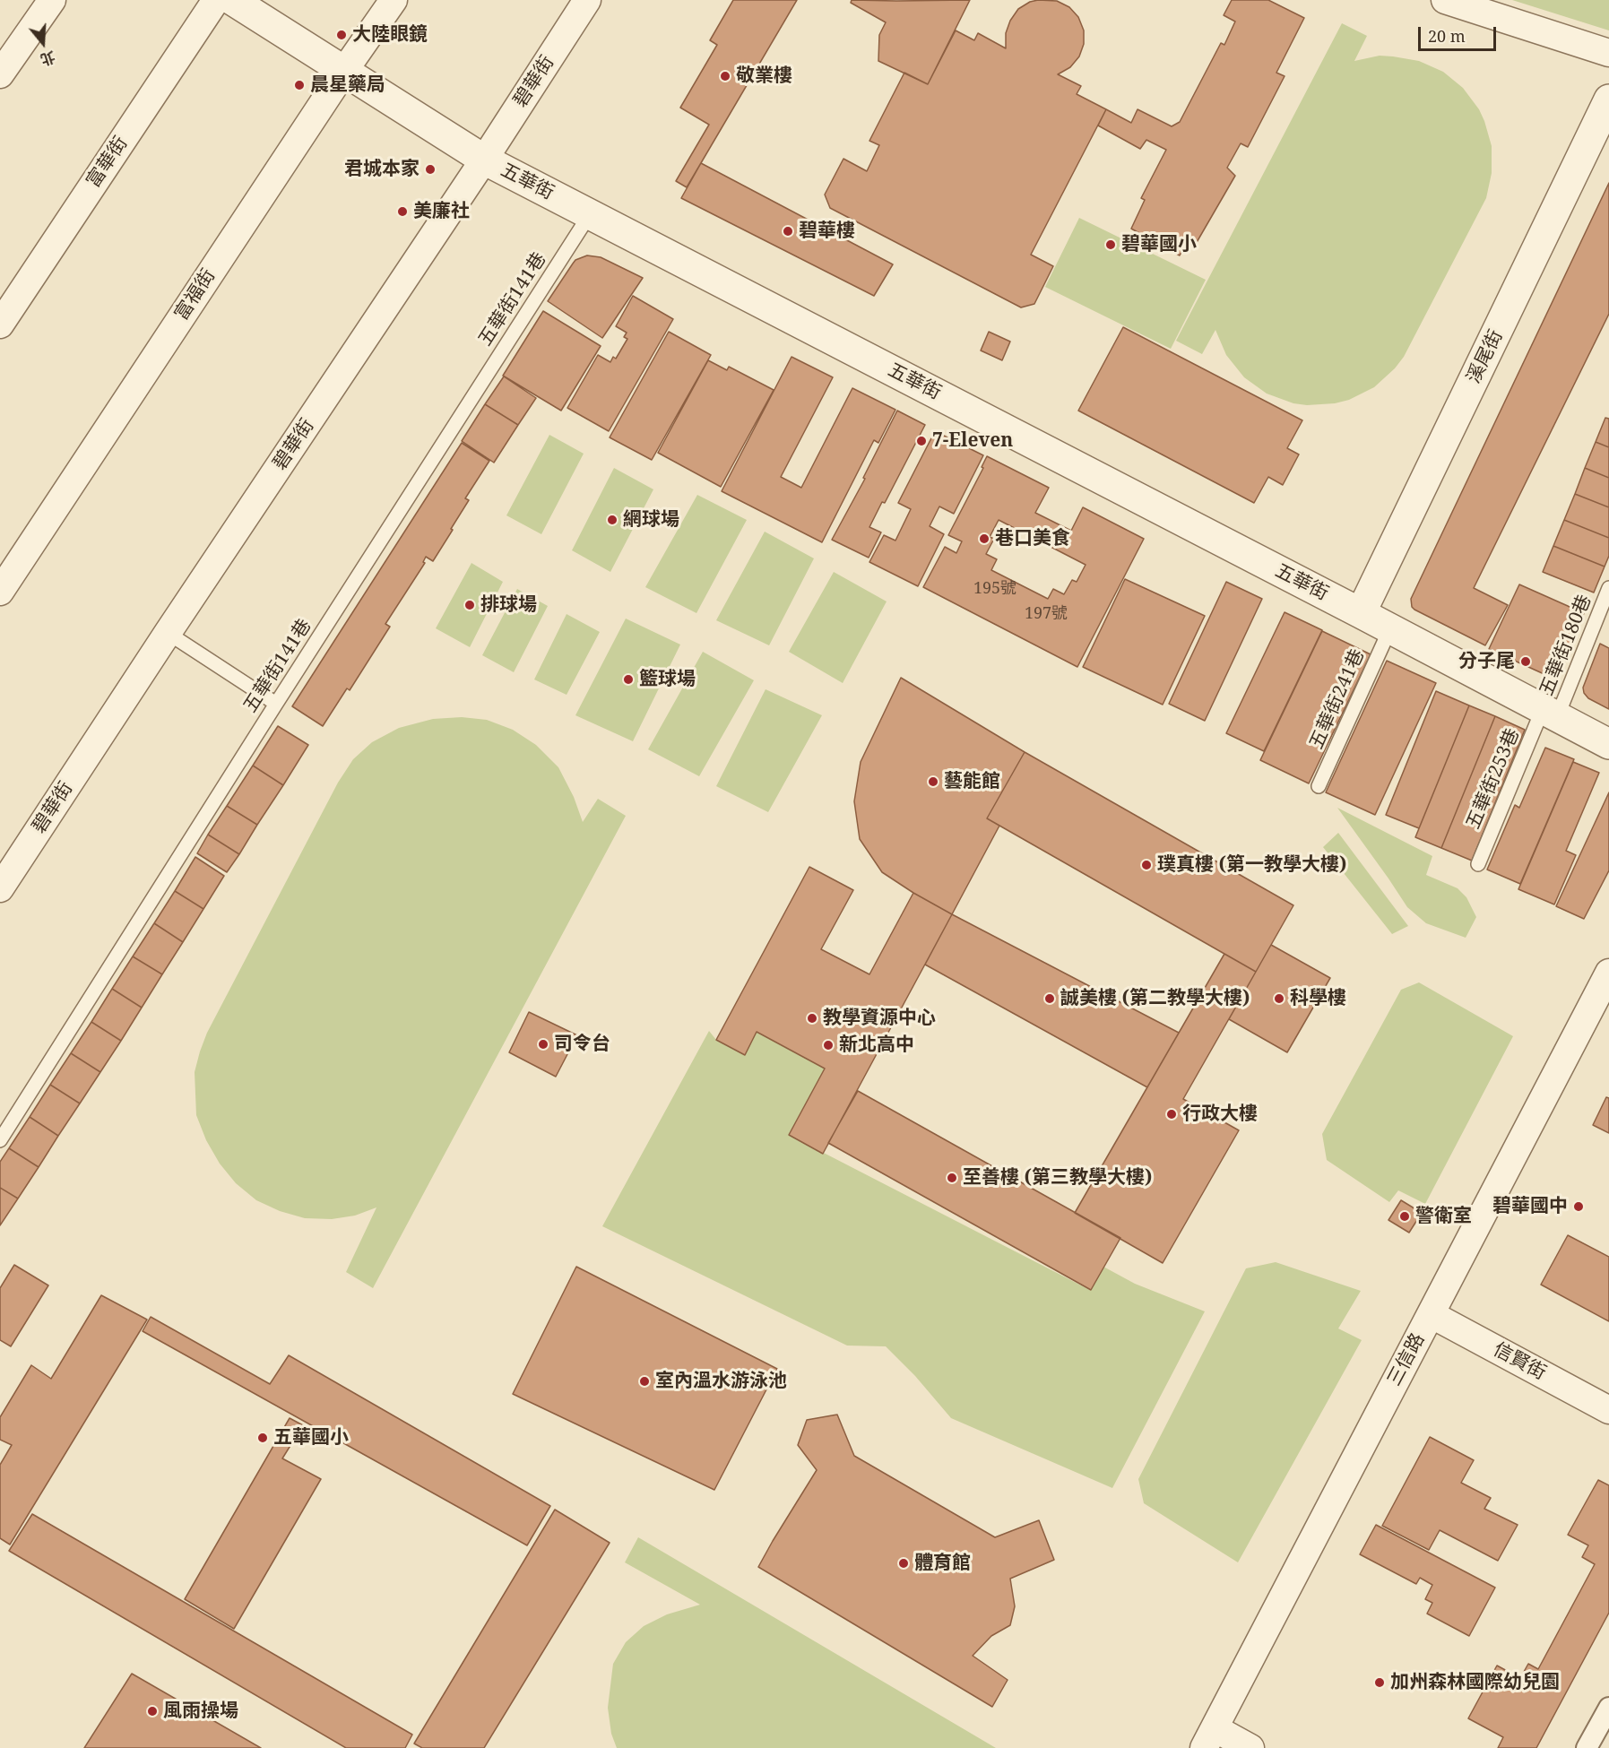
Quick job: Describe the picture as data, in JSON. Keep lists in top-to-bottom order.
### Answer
{
  "streets": {
    "street": [
      "碧華街",
      "富華街",
      "五華街",
      "富福街",
      "溪尾街",
      "三信路",
      "信賢街"
    ],
    "lane": [
      "五華街141巷",
      "五華街180巷",
      "五華街241巷",
      "五華街253巷"
    ]
  },
  "crossings": [
    ["碧華街", "五華街"],
    ["五華街", "富福街"],
    ["五華街", "五華街141巷"],
    ["五華街", "溪尾街"],
    ["五華街", "五華街180巷"],
    ["五華街", "五華街241巷"],
    ["五華街", "五華街253巷"],
    ["五華街180巷", "五華街253巷"],
    ["三信路", "信賢街"]
  ],
  "places": [
    "大陸眼鏡",
    "敬業樓",
    "晨星藥局",
    "君城本家",
    "美廉社",
    "碧華樓",
    "碧華國小",
    "7-Eleven",
    "網球場",
    "巷口美食",
    "排球場",
    "分子尾",
    "籃球場",
    "藝能館",
    "璞真樓 (第一教學大樓)",
    "誠美樓 (第二教學大樓)",
    "科學樓",
    "教學資源中心",
    "司令台",
    "新北高中",
    "行政大樓",
    "至善樓 (第三教學大樓)",
    "碧華國中",
    "警衛室",
    "室內溫水游泳池",
    "五華國小",
    "體育館",
    "加州森林國際幼兒園",
    "風雨操場"
  ],
  "house_numbers": ["195號", "197號"],
  "scale_bar": "20 m",
  "north": "bottom"
}
